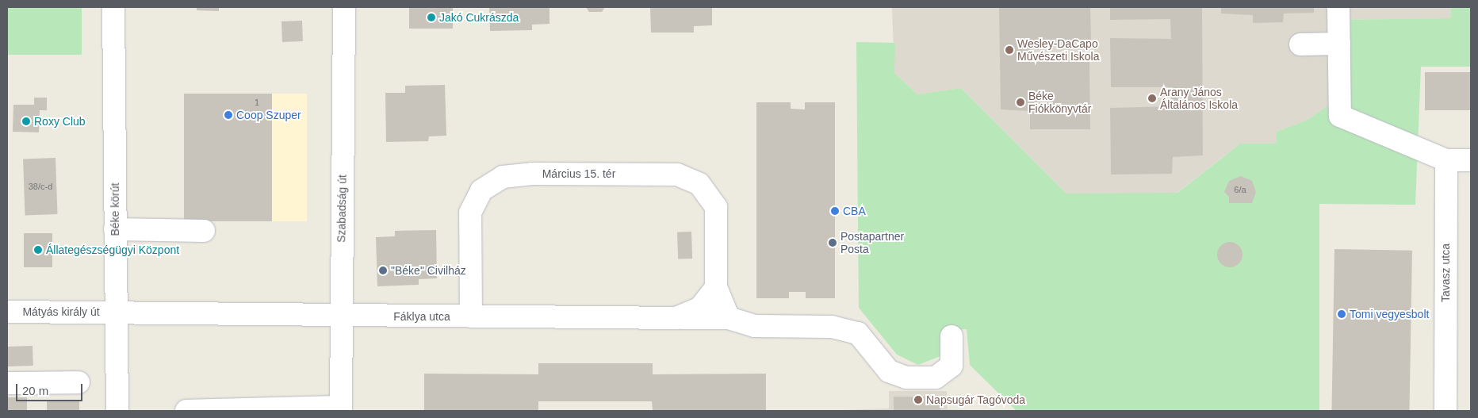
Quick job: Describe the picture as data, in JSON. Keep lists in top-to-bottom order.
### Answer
{
  "streets": {
    "street": [
      "Március 15. tér",
      "Szabadság út",
      "Béke körút",
      "Tavasz utca",
      "Mátyás király út",
      "Fáklya utca"
    ]
  },
  "crossings": [
    ["Március 15. tér", "Fáklya utca"],
    ["Szabadság út", "Fáklya utca"],
    ["Béke körút", "Mátyás király út"],
    ["Béke körút", "Fáklya utca"],
    ["Mátyás király út", "Fáklya utca"]
  ],
  "places": [
    "Jakó Cukrászda",
    "Wesley-DaCapo Művészeti Iskola",
    "Arany János Általános Iskola",
    "Béke Fiókkönyvtár",
    "Coop Szuper",
    "Roxy Club",
    "CBA",
    "Postapartner Posta",
    "Állategészségügyi Központ",
    "\"Béke\" Civilház",
    "Tomi vegyesbolt",
    "Napsugár Tagóvoda"
  ],
  "house_numbers": ["1", "38/c-d", "6/a"],
  "scale_bar": "20 m"
}
